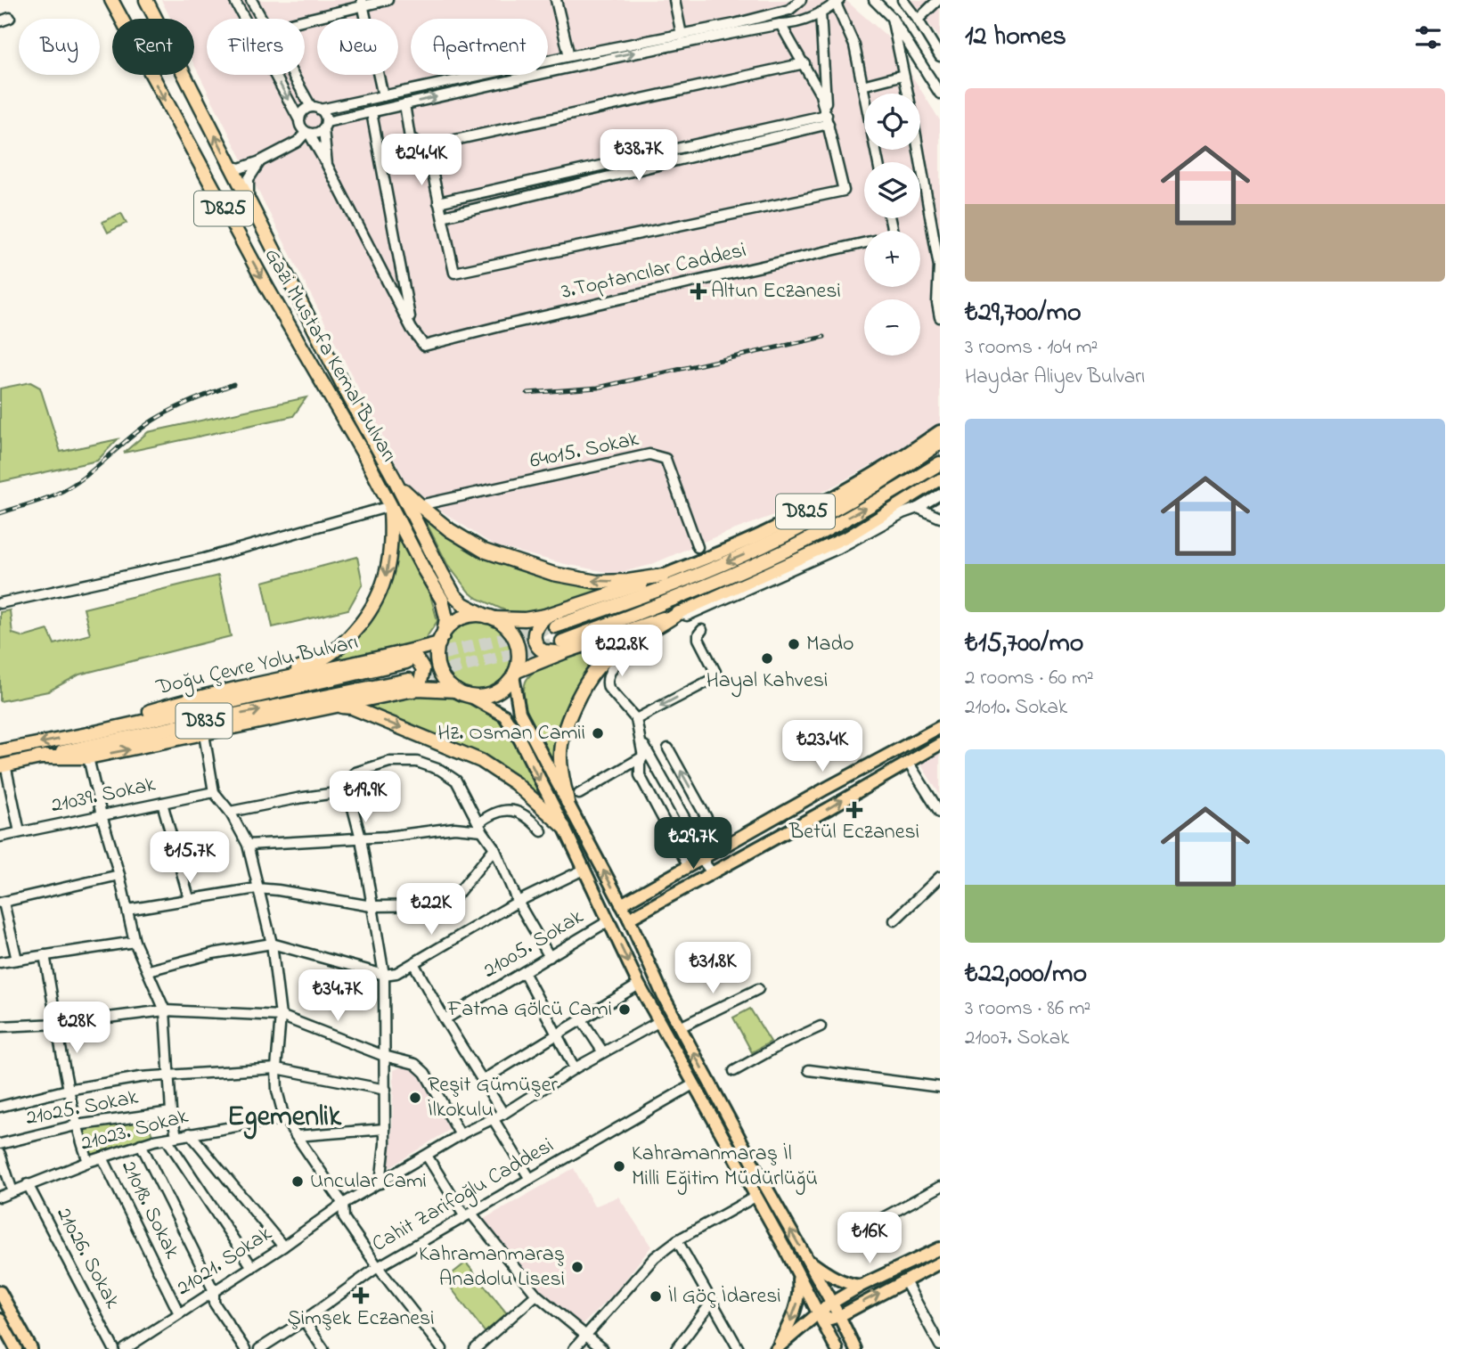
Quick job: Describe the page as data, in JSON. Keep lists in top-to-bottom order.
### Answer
{
  "streets": {
    "highway": [
      "D825",
      "Gazi Mustafa Kemal Bulvarı",
      "Doğu Çevre Yolu Bulvarı",
      "D835"
    ],
    "street": [
      "3.Toptancılar Caddesi",
      "64015. Sokak",
      "21039. Sokak",
      "21005. Sokak",
      "21025. Sokak",
      "21023. Sokak",
      "Cahit Zarifoğlu Caddesi",
      "21018. Sokak",
      "21026. Sokak",
      "21021. Sokak"
    ]
  },
  "crossings": [
    ["D825", "Gazi Mustafa Kemal Bulvarı"],
    ["D825", "64015. Sokak"],
    ["D825", "Doğu Çevre Yolu Bulvarı"],
    ["Gazi Mustafa Kemal Bulvarı", "Doğu Çevre Yolu Bulvarı"],
    ["21025. Sokak", "21018. Sokak"],
    ["21023. Sokak", "21018. Sokak"],
    ["21023. Sokak", "21026. Sokak"],
    ["21018. Sokak", "21021. Sokak"]
  ],
  "districts": ["Egemenlik"],
  "places": {
    "health": ["Altun Eczanesi", "Betül Eczanesi", "Şimşek Eczanesi"],
    "other": [
      "Mado",
      "Hayal Kahvesi",
      "Hz. Osman Camii",
      "Fatma Gölcü Cami",
      "Reşit Gümüşer İlkokulu",
      "Kahramanmaraş İl Milli Eğitim Müdürlüğü",
      "Uncular Cami",
      "Kahramanmaraş Anadolu Lisesi",
      "İl Göç İdaresi"
    ]
  },
  "page": {
    "heading": "12 homes",
    "chip": [
      "Buy",
      "Rent",
      "Filters",
      "New",
      "Apartment"
    ],
    "list": [
      {
        "name": "₺29,700/mo",
        "note": "3 rooms · 104 m² · Haydar Aliyev Bulvarı"
      },
      {
        "name": "₺15,700/mo",
        "note": "2 rooms · 60 m² · 21010. Sokak"
      },
      {
        "name": "₺22,000/mo",
        "note": "3 rooms · 86 m² · 21007. Sokak"
      }
    ],
    "map_buttons": ["+", "−"],
    "price": [
      "₺38.7K",
      "₺24.4K",
      "₺22.8K",
      "₺23.4K",
      "₺19.9K",
      "₺29.7K",
      "₺15.7K",
      "₺22K",
      "₺31.8K",
      "₺34.7K",
      "₺28K",
      "₺16K"
    ]
  }
}
